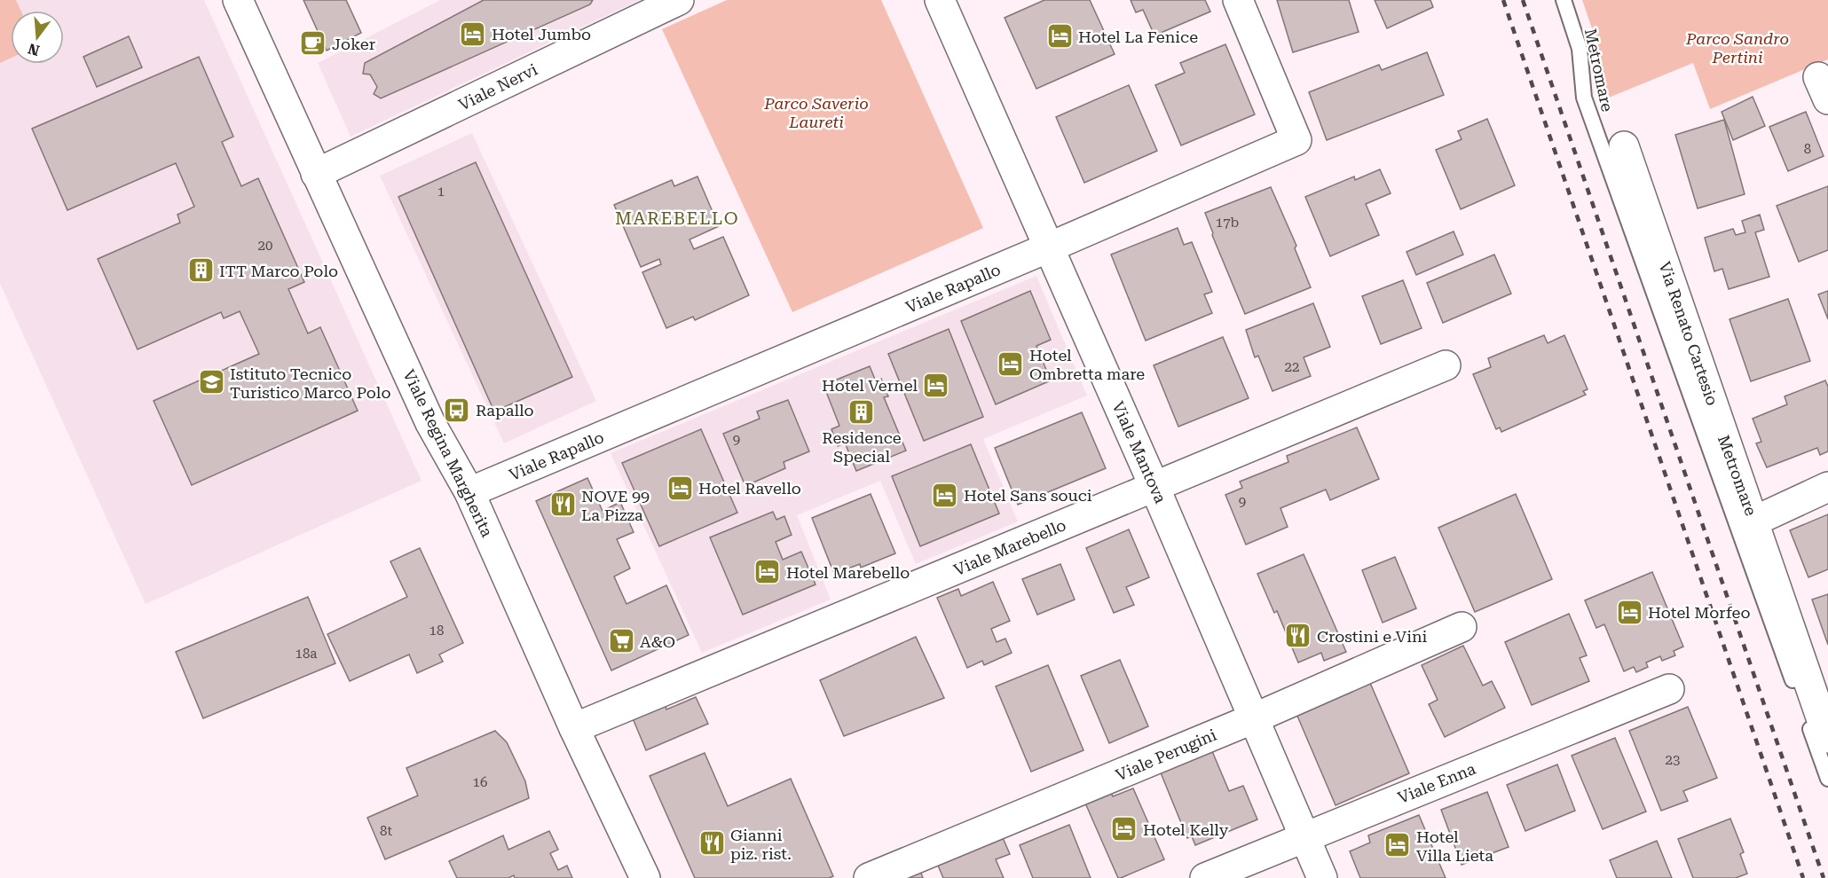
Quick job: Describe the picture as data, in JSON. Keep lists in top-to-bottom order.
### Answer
{
  "streets": {
    "street": [
      "Viale Nervi",
      "Viale Rapallo",
      "Via Renato Cartesio",
      "Viale Mantova",
      "Viale Regina Margherita",
      "Viale Marebello",
      "Viale Perugini",
      "Viale Enna"
    ],
    "lane": ["Metromare"]
  },
  "crossings": [
    ["Viale Nervi", "Viale Regina Margherita"],
    ["Viale Rapallo", "Viale Mantova"],
    ["Viale Rapallo", "Viale Regina Margherita"],
    ["Viale Mantova", "Viale Marebello"],
    ["Viale Mantova", "Viale Perugini"],
    ["Viale Mantova", "Viale Enna"],
    ["Viale Regina Margherita", "Viale Marebello"]
  ],
  "districts": ["MAREBELLO"],
  "parks": ["Parco Sandro Pertini", "Parco Saverio Laureti"],
  "places": {
    "hotel": [
      "Hotel Jumbo",
      "Hotel La Fenice",
      "Hotel Ombretta mare",
      "Hotel Vernel",
      "Hotel Ravello",
      "Hotel Sans souci",
      "Hotel Marebello",
      "Hotel Morfeo",
      "Hotel Kelly",
      "Hotel Villa Lieta"
    ],
    "cafe": ["Joker"],
    "building": ["ITT Marco Polo", "Residence Special"],
    "school or university": ["Istituto Tecnico Turistico Marco Polo"],
    "bus stop": ["Rapallo"],
    "restaurant": ["NOVE 99 La Pizza", "Crostini e Vini", "Gianni piz. rist."],
    "supermarket": ["A&O"]
  },
  "house_numbers": [
    "8",
    "1",
    "17b",
    "20",
    "22",
    "9",
    "9",
    "18",
    "18a",
    "23",
    "16",
    "8t"
  ],
  "north": "bottom"
}
